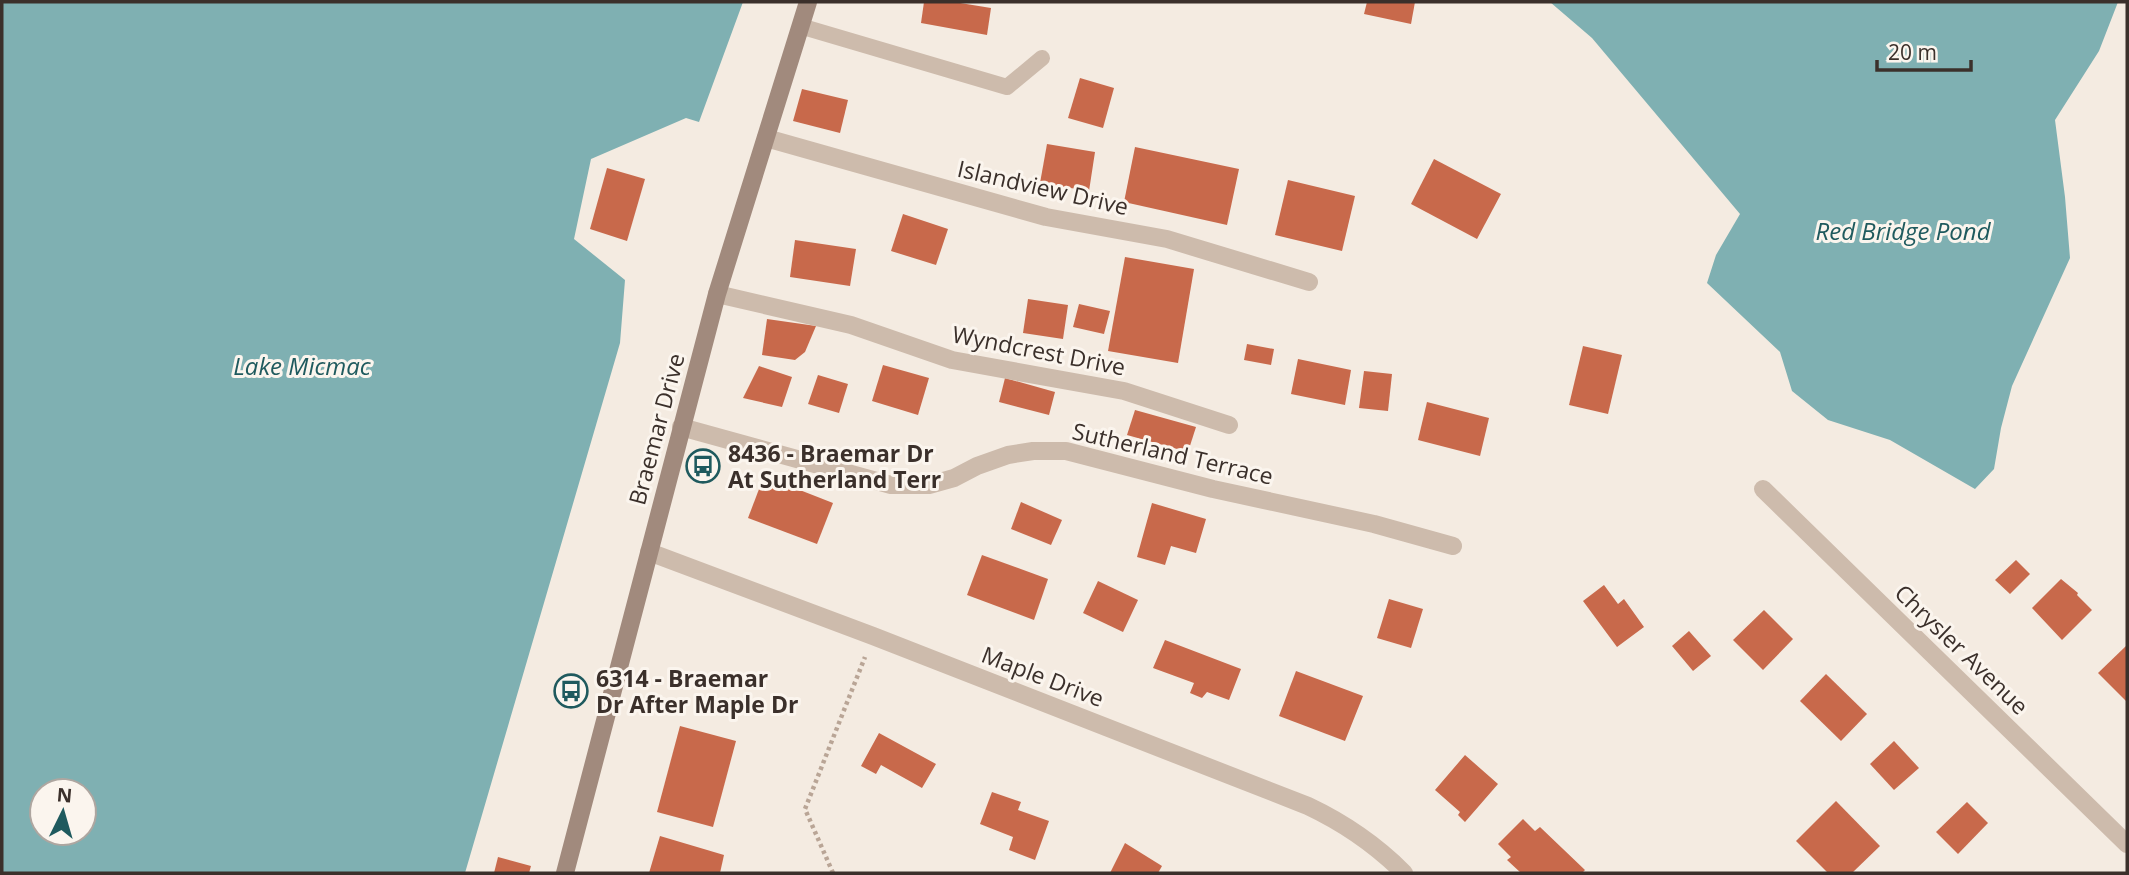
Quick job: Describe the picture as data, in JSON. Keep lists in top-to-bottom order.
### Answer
{
  "streets": {
    "main road": ["Braemar Drive"],
    "street": [
      "Islandview Drive",
      "Wyndcrest Drive",
      "Sutherland Terrace",
      "Chrysler Avenue",
      "Maple Drive"
    ]
  },
  "crossings": [
    ["Islandview Drive", "Braemar Drive"],
    ["Wyndcrest Drive", "Braemar Drive"],
    ["Braemar Drive", "Sutherland Terrace"],
    ["Braemar Drive", "Maple Drive"]
  ],
  "water": ["Red Bridge Pond", "Lake Micmac"],
  "places": {
    "bus stop": ["8436 - Braemar Dr At Sutherland Terr", "6314 - Braemar Dr After Maple Dr"]
  },
  "scale_bar": "20 m",
  "north": "top"
}
